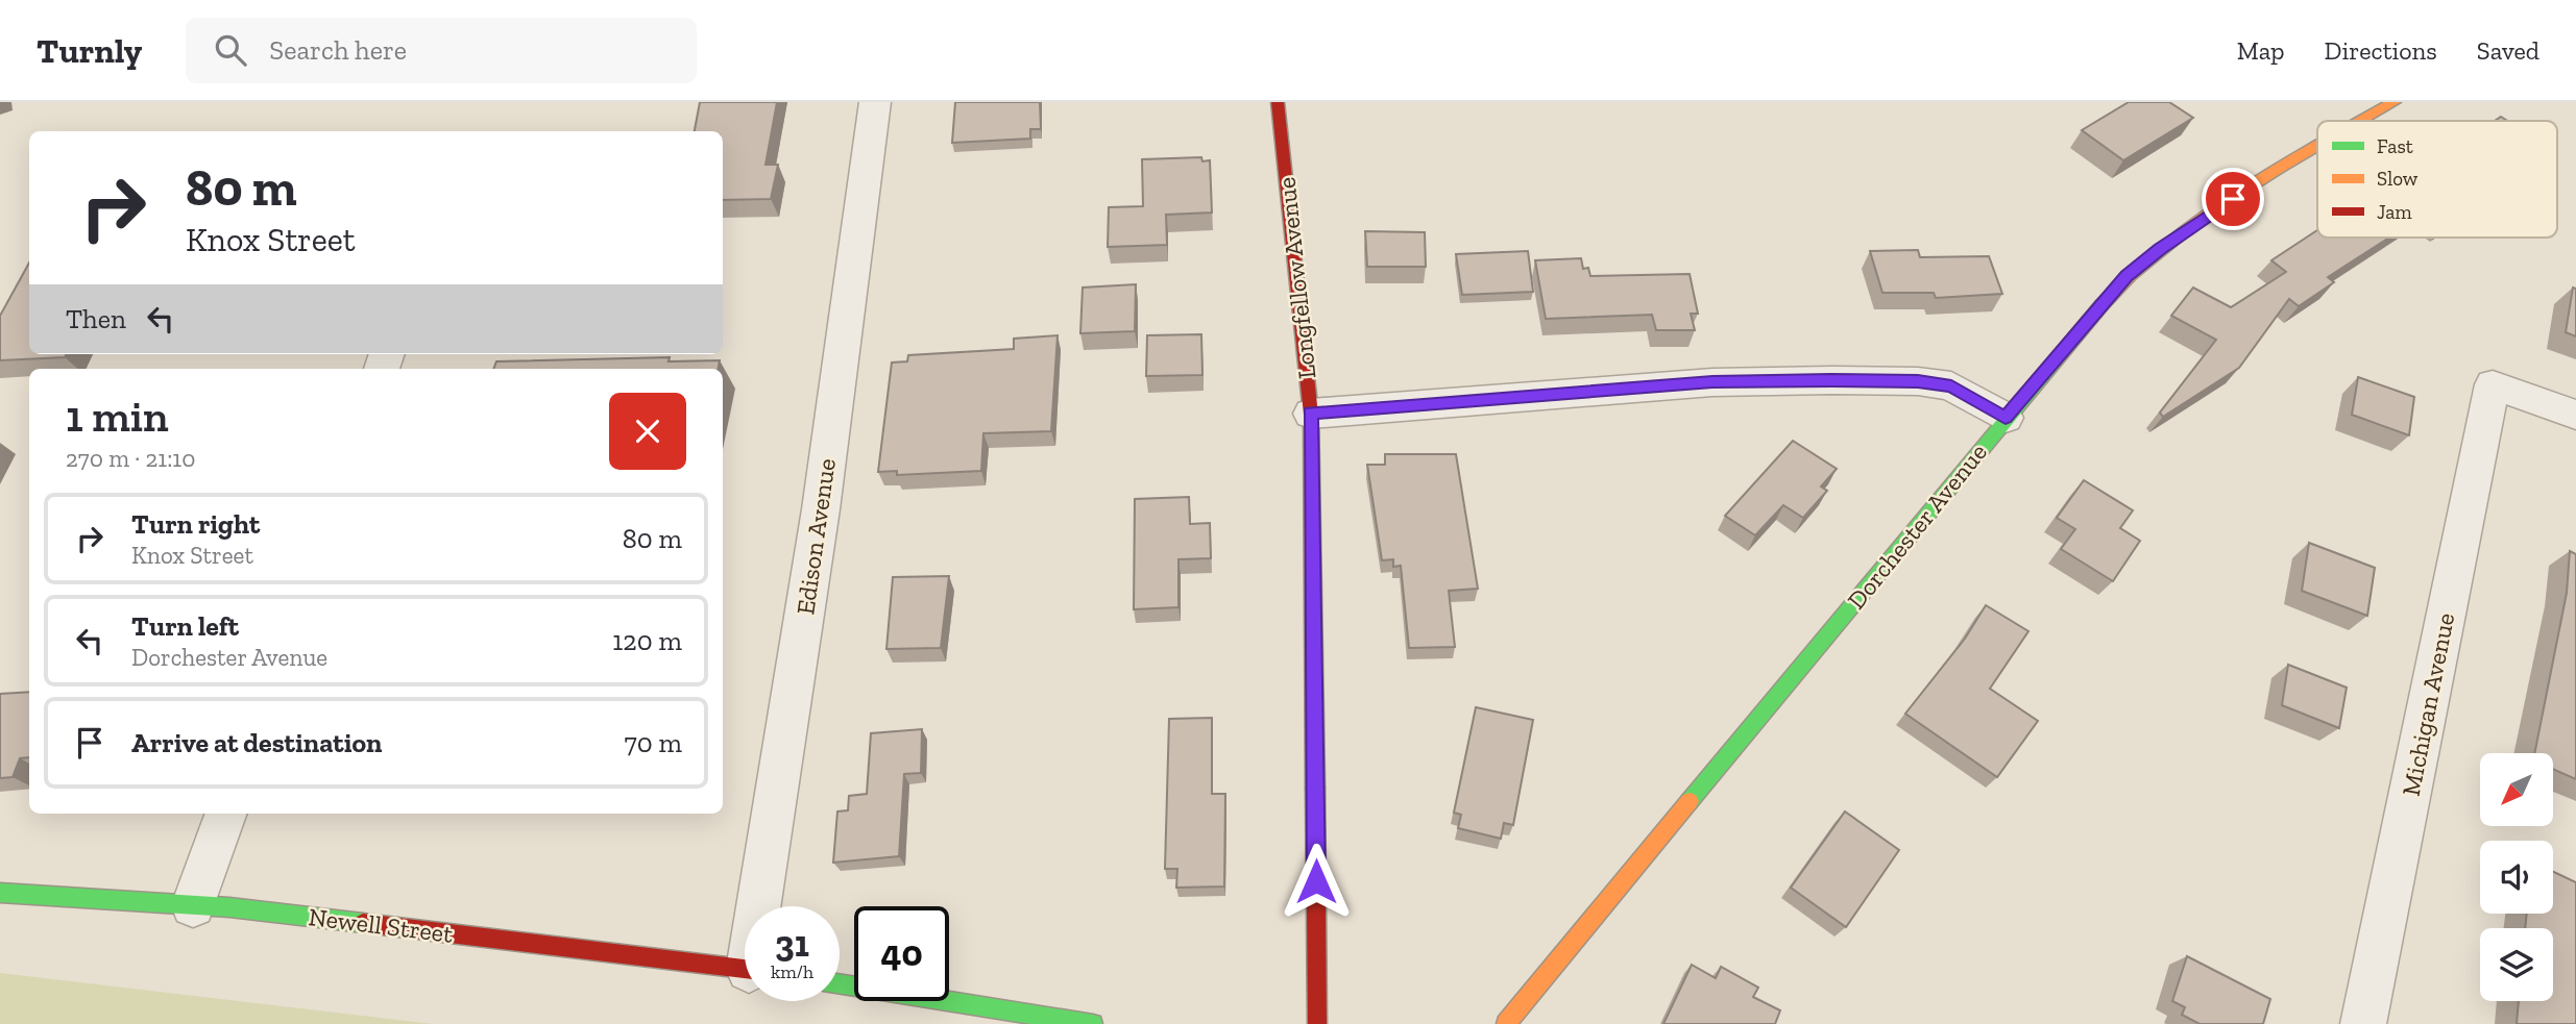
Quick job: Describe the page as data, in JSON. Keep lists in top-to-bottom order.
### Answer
{
  "streets": {
    "street": [
      "Longfellow Avenue",
      "Dorchester Avenue",
      "Edison Avenue",
      "Michigan Avenue",
      "Newell Street"
    ]
  },
  "legend": ["Fast", "Slow", "Jam"],
  "north": "bottom left",
  "page": {
    "header": "Turnly",
    "search": "Search here",
    "nav": ["Map", "Directions", "Saved"],
    "turn": ["80 m", "Knox Street"],
    "then": "Then",
    "heading": ["1 min", "270 m · 21:10"],
    "list": [
      {
        "name": "Turn right",
        "note": "Knox Street",
        "value": "80 m"
      },
      {
        "name": "Turn left",
        "note": "Dorchester Avenue",
        "value": "120 m"
      },
      {
        "name": "Arrive at destination",
        "value": "70 m"
      }
    ],
    "speed": "31 km/h",
    "limit": "40"
  }
}
